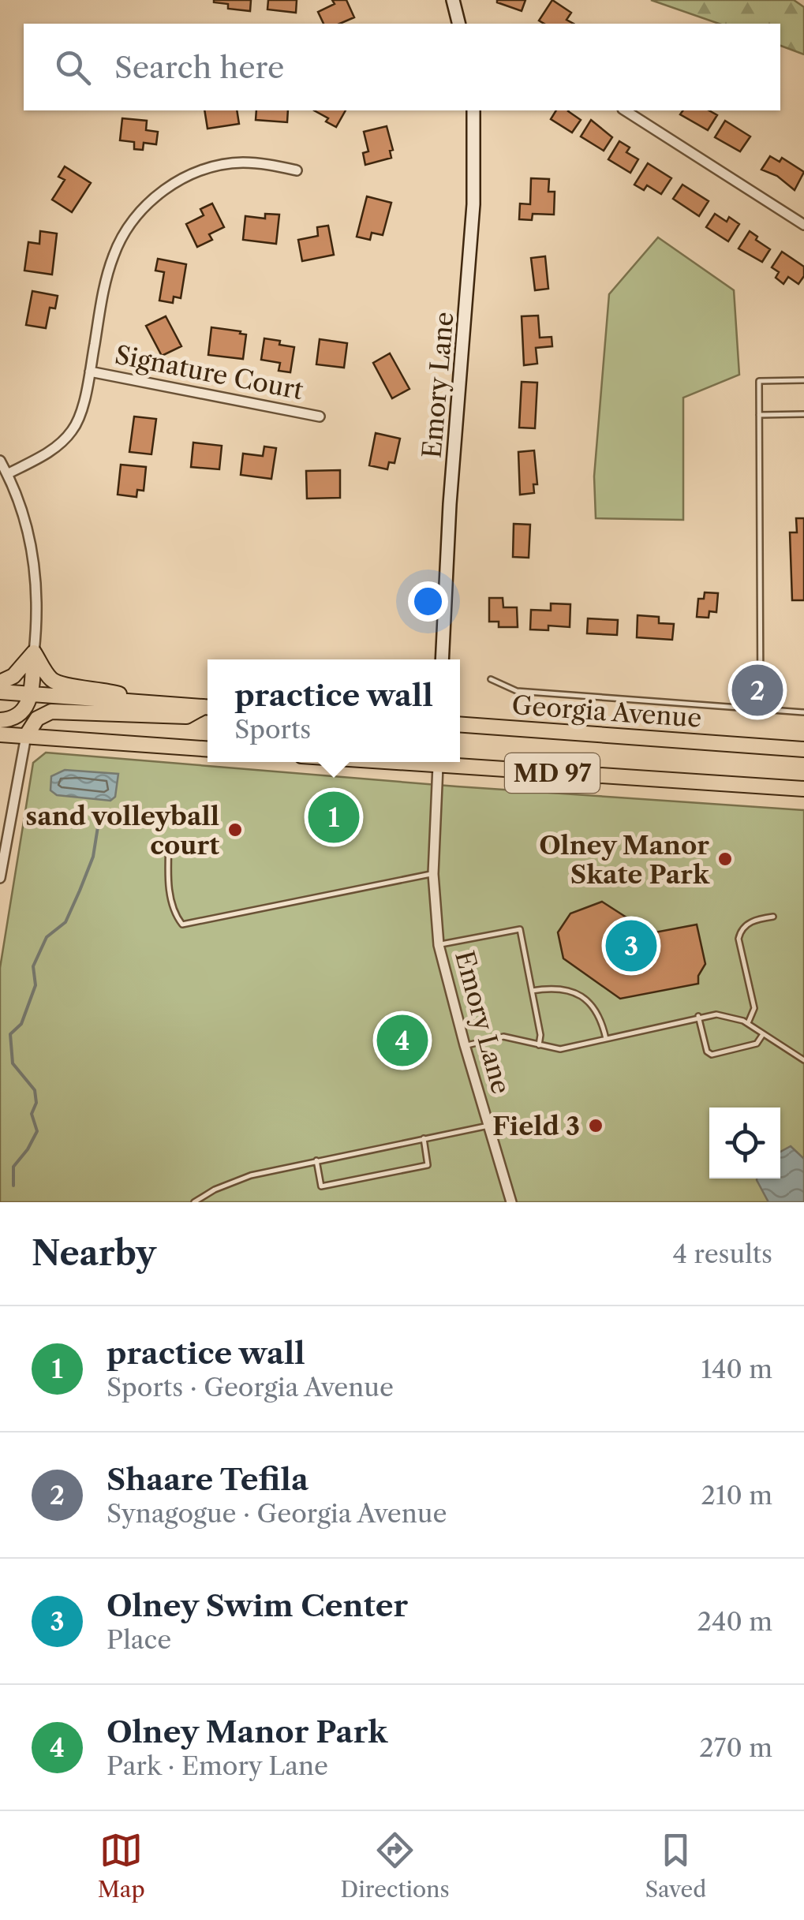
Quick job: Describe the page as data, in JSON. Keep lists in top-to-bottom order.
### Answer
{
  "streets": {
    "main road": ["Georgia Avenue", "MD 97"],
    "street": ["Signature Court", "Emory Lane"]
  },
  "places": ["sand volleyball court", "Olney Manor Skate Park", "Field 3"],
  "page": {
    "search": "Search here",
    "popup": ["practice wall", "Sports"],
    "pins": [
      "2",
      "1",
      "3",
      "4"
    ],
    "heading": ["Nearby", "4 results"],
    "list": [
      {
        "mark": "1",
        "name": "practice wall",
        "note": "Sports · Georgia Avenue",
        "value": "140 m"
      },
      {
        "mark": "2",
        "name": "Shaare Tefila",
        "note": "Synagogue · Georgia Avenue",
        "value": "210 m"
      },
      {
        "mark": "3",
        "name": "Olney Swim Center",
        "note": "Place",
        "value": "240 m"
      },
      {
        "mark": "4",
        "name": "Olney Manor Park",
        "note": "Park · Emory Lane",
        "value": "270 m"
      }
    ],
    "nav": ["Map", "Directions", "Saved"]
  }
}
